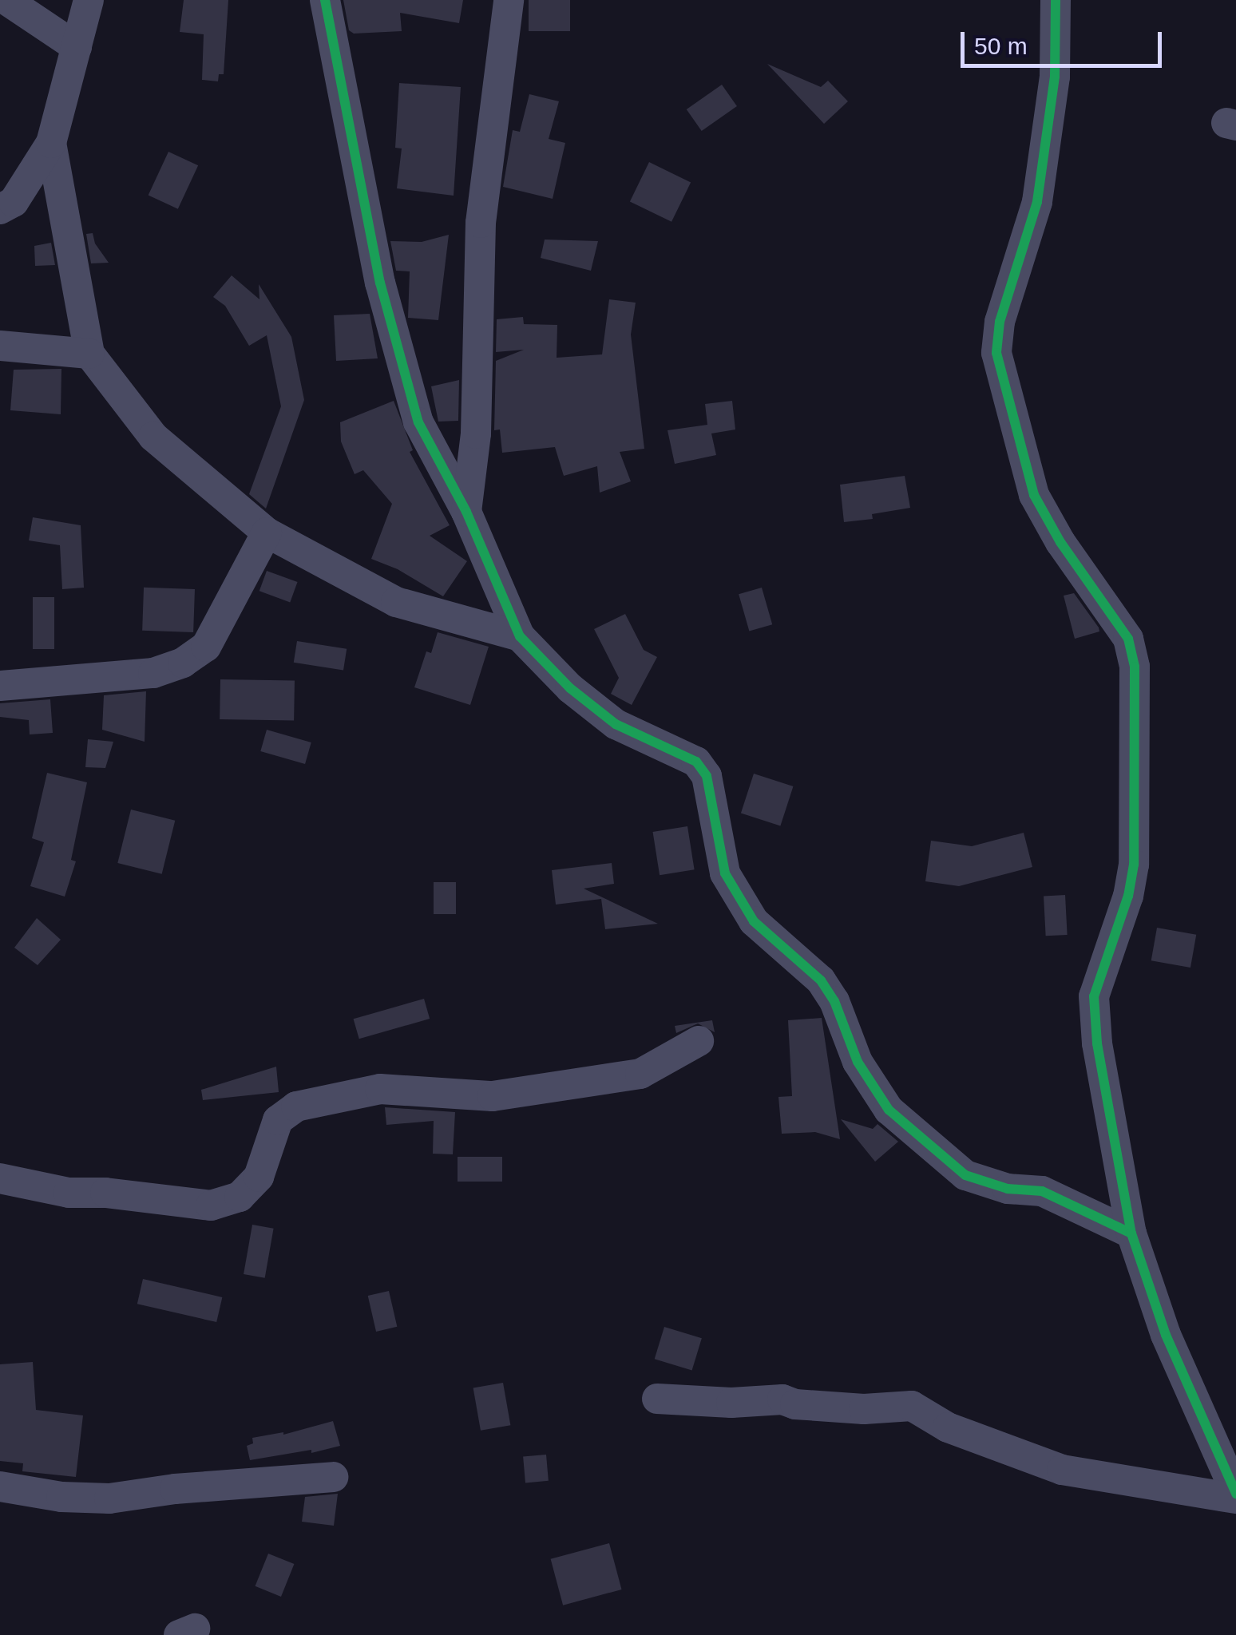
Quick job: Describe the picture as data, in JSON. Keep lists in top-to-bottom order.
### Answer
{
  "scale_bar": "50 m"
}
